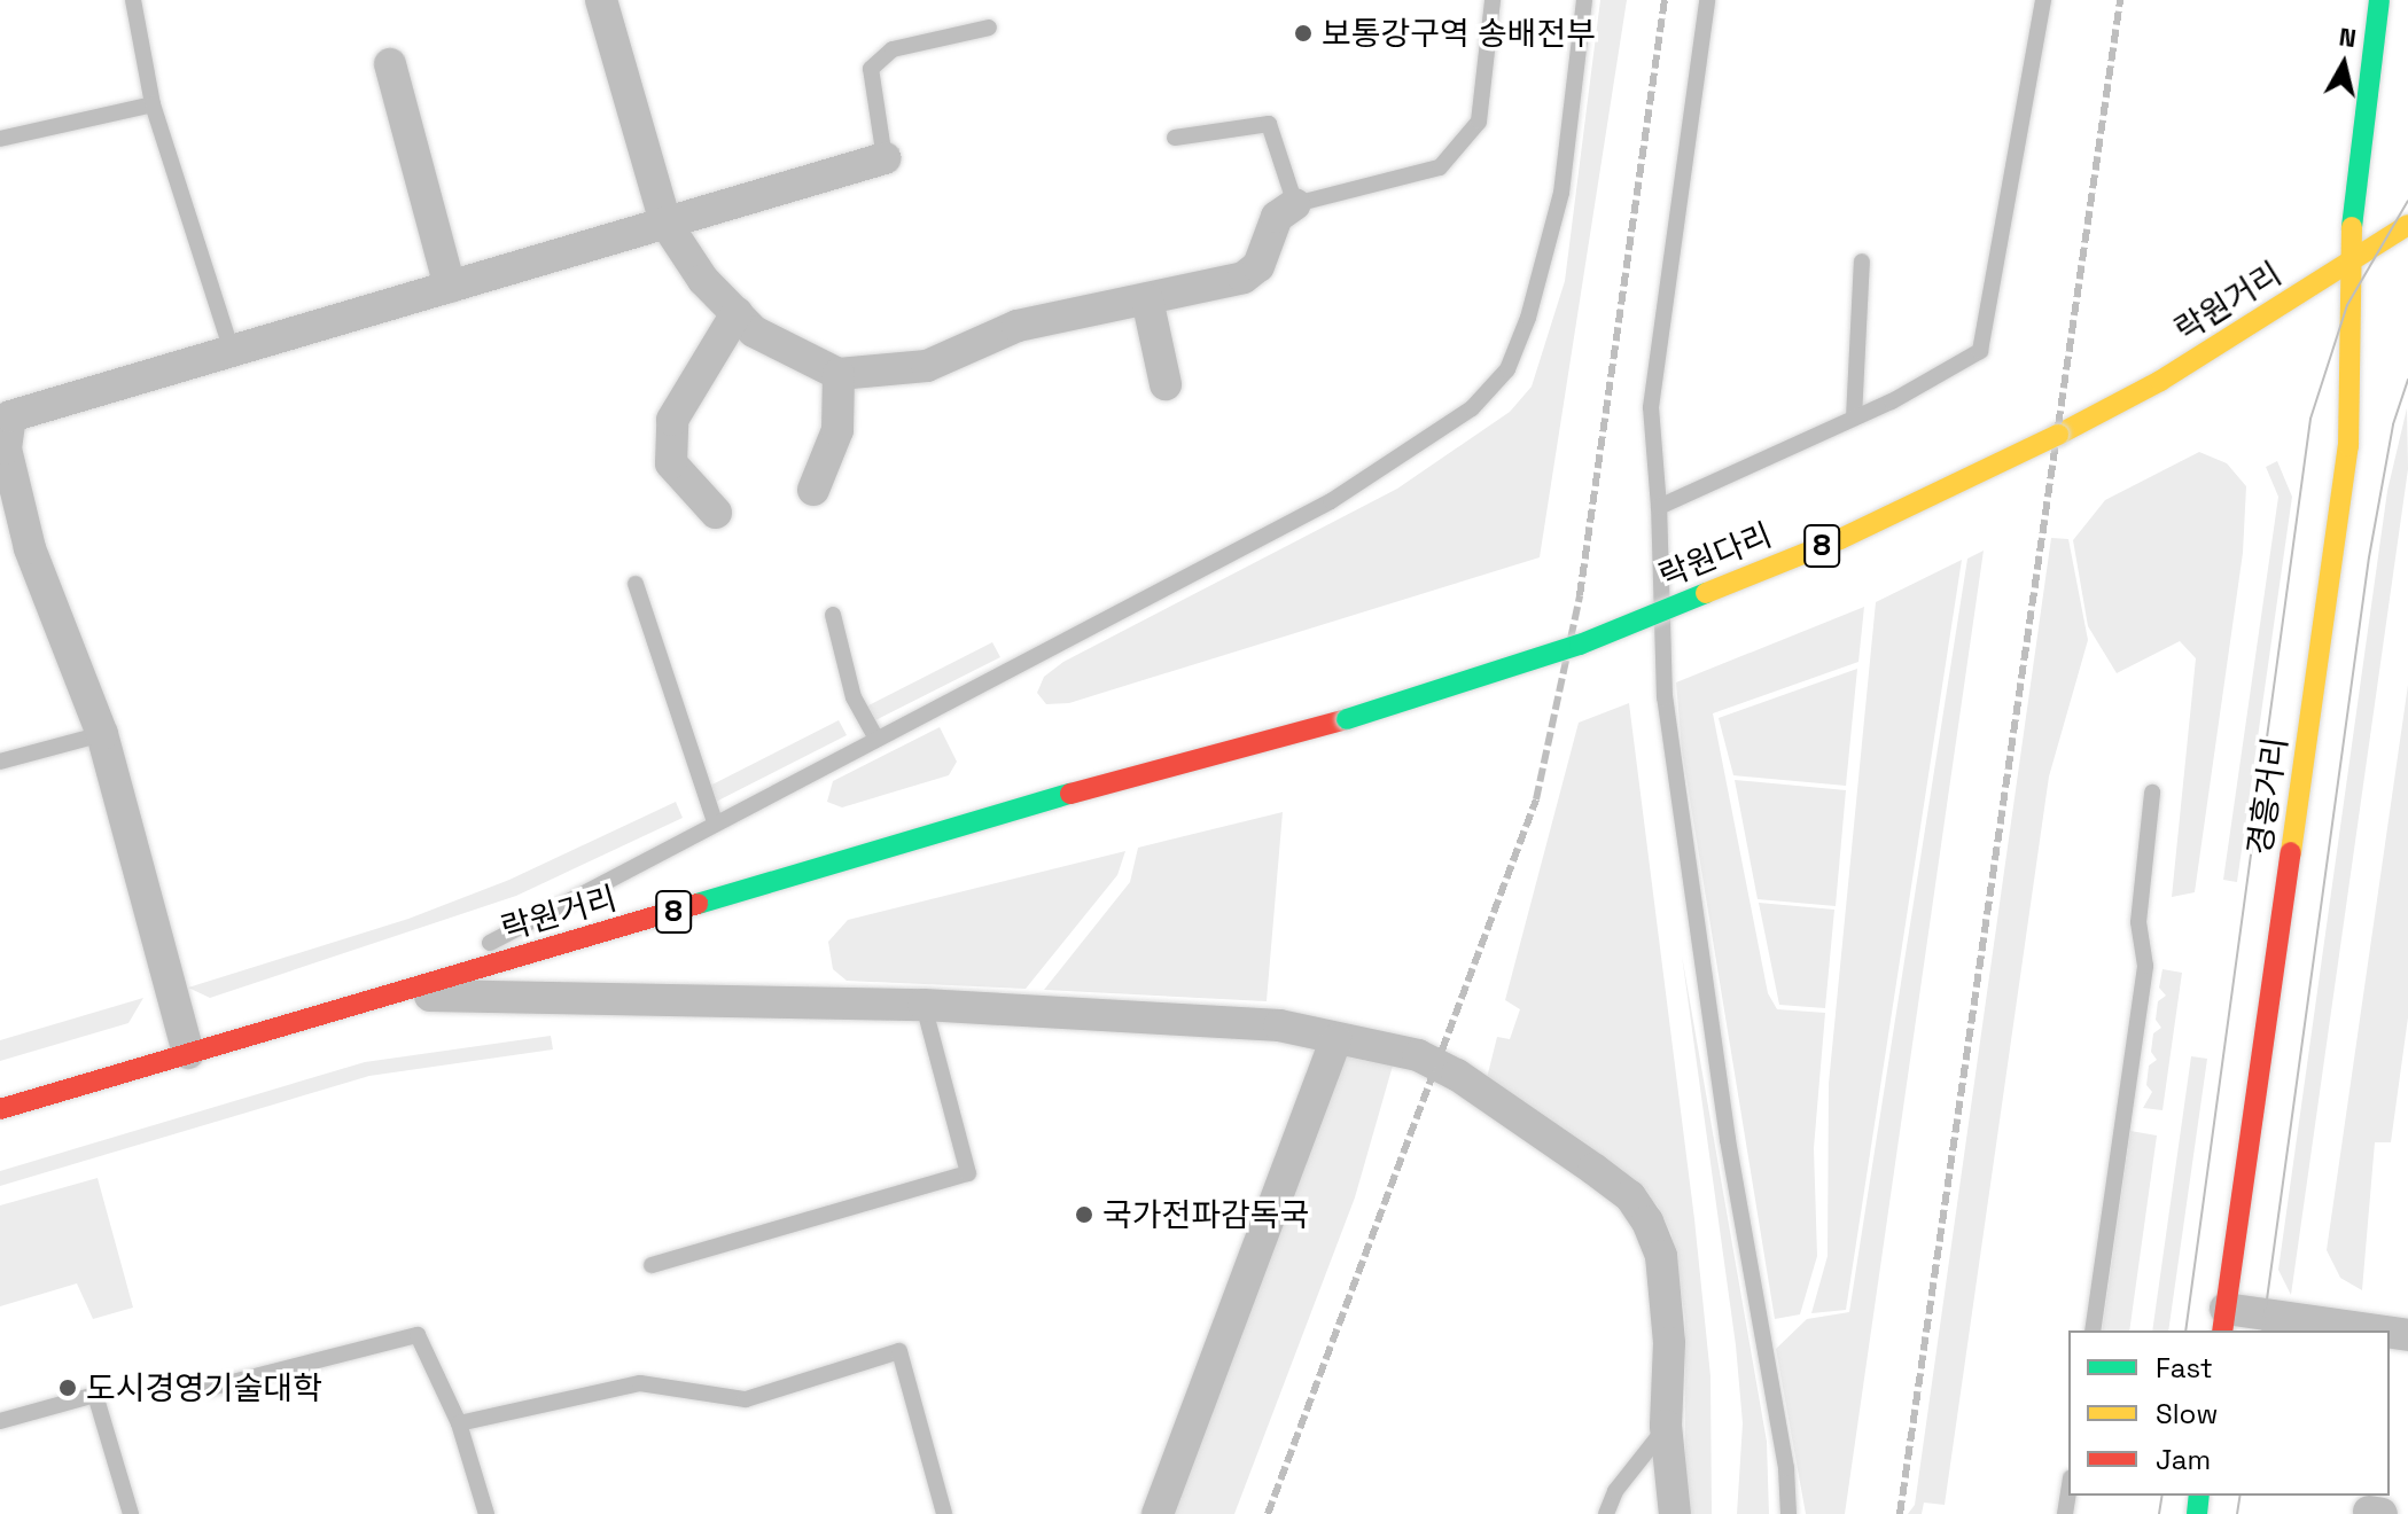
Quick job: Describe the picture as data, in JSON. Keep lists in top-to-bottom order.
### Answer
{
  "streets": {
    "main road": [
      "락원거리",
      "8",
      "락원다리",
      "경흥거리"
    ]
  },
  "crossings": [
    ["락원거리", "8"],
    ["락원거리", "락원다리"],
    ["락원거리", "경흥거리"],
    ["8", "경흥거리"]
  ],
  "places": ["보통강구역 송배전부", "국가전파감독국", "도시경영기술대학"],
  "legend": ["Fast", "Slow", "Jam"],
  "north": "top"
}
